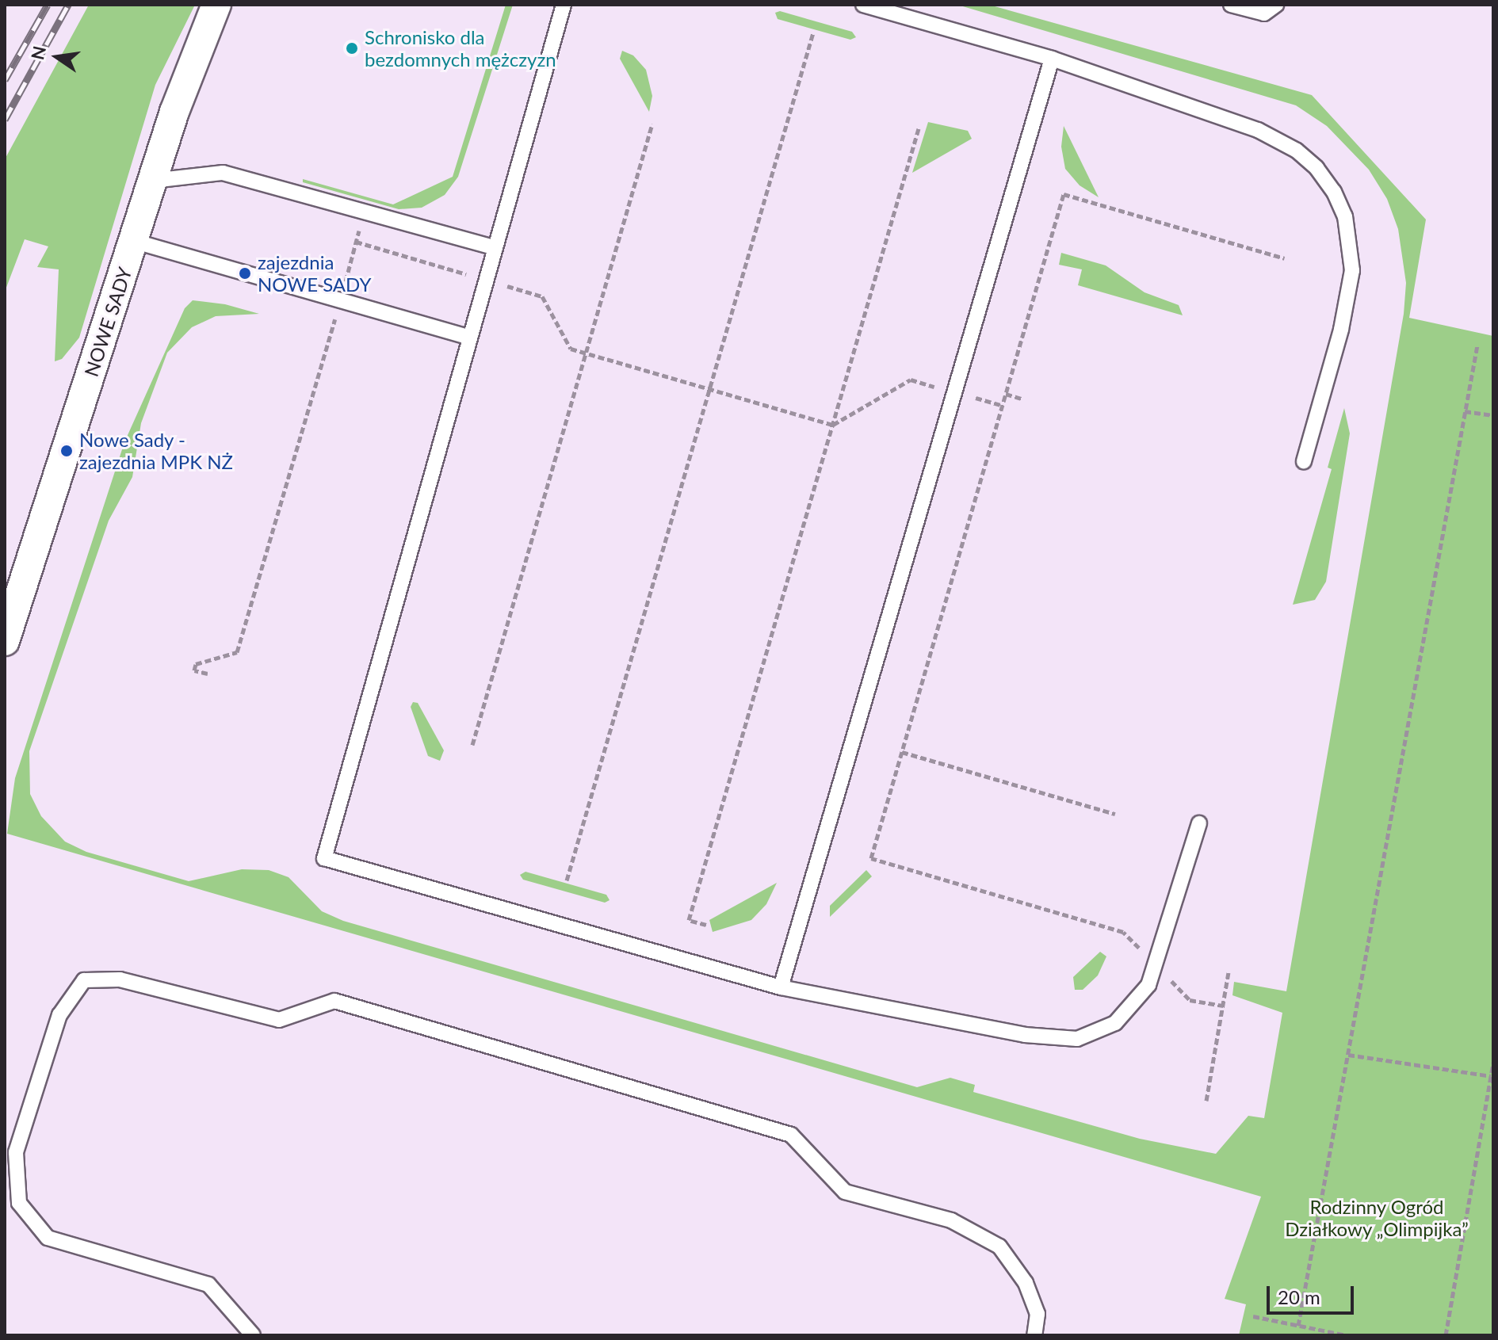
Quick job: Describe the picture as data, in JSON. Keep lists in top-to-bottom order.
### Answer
{
  "streets": {
    "street": ["NOWE SADY"]
  },
  "parks": ["Rodzinny Ogród Działkowy „Olimpijka”"],
  "places": ["Schronisko dla bezdomnych mężczyzn", "zajezdnia NOWE SADY", "Nowe Sady - zajezdnia MPK NŻ"],
  "scale_bar": "20 m",
  "north": "left"
}
